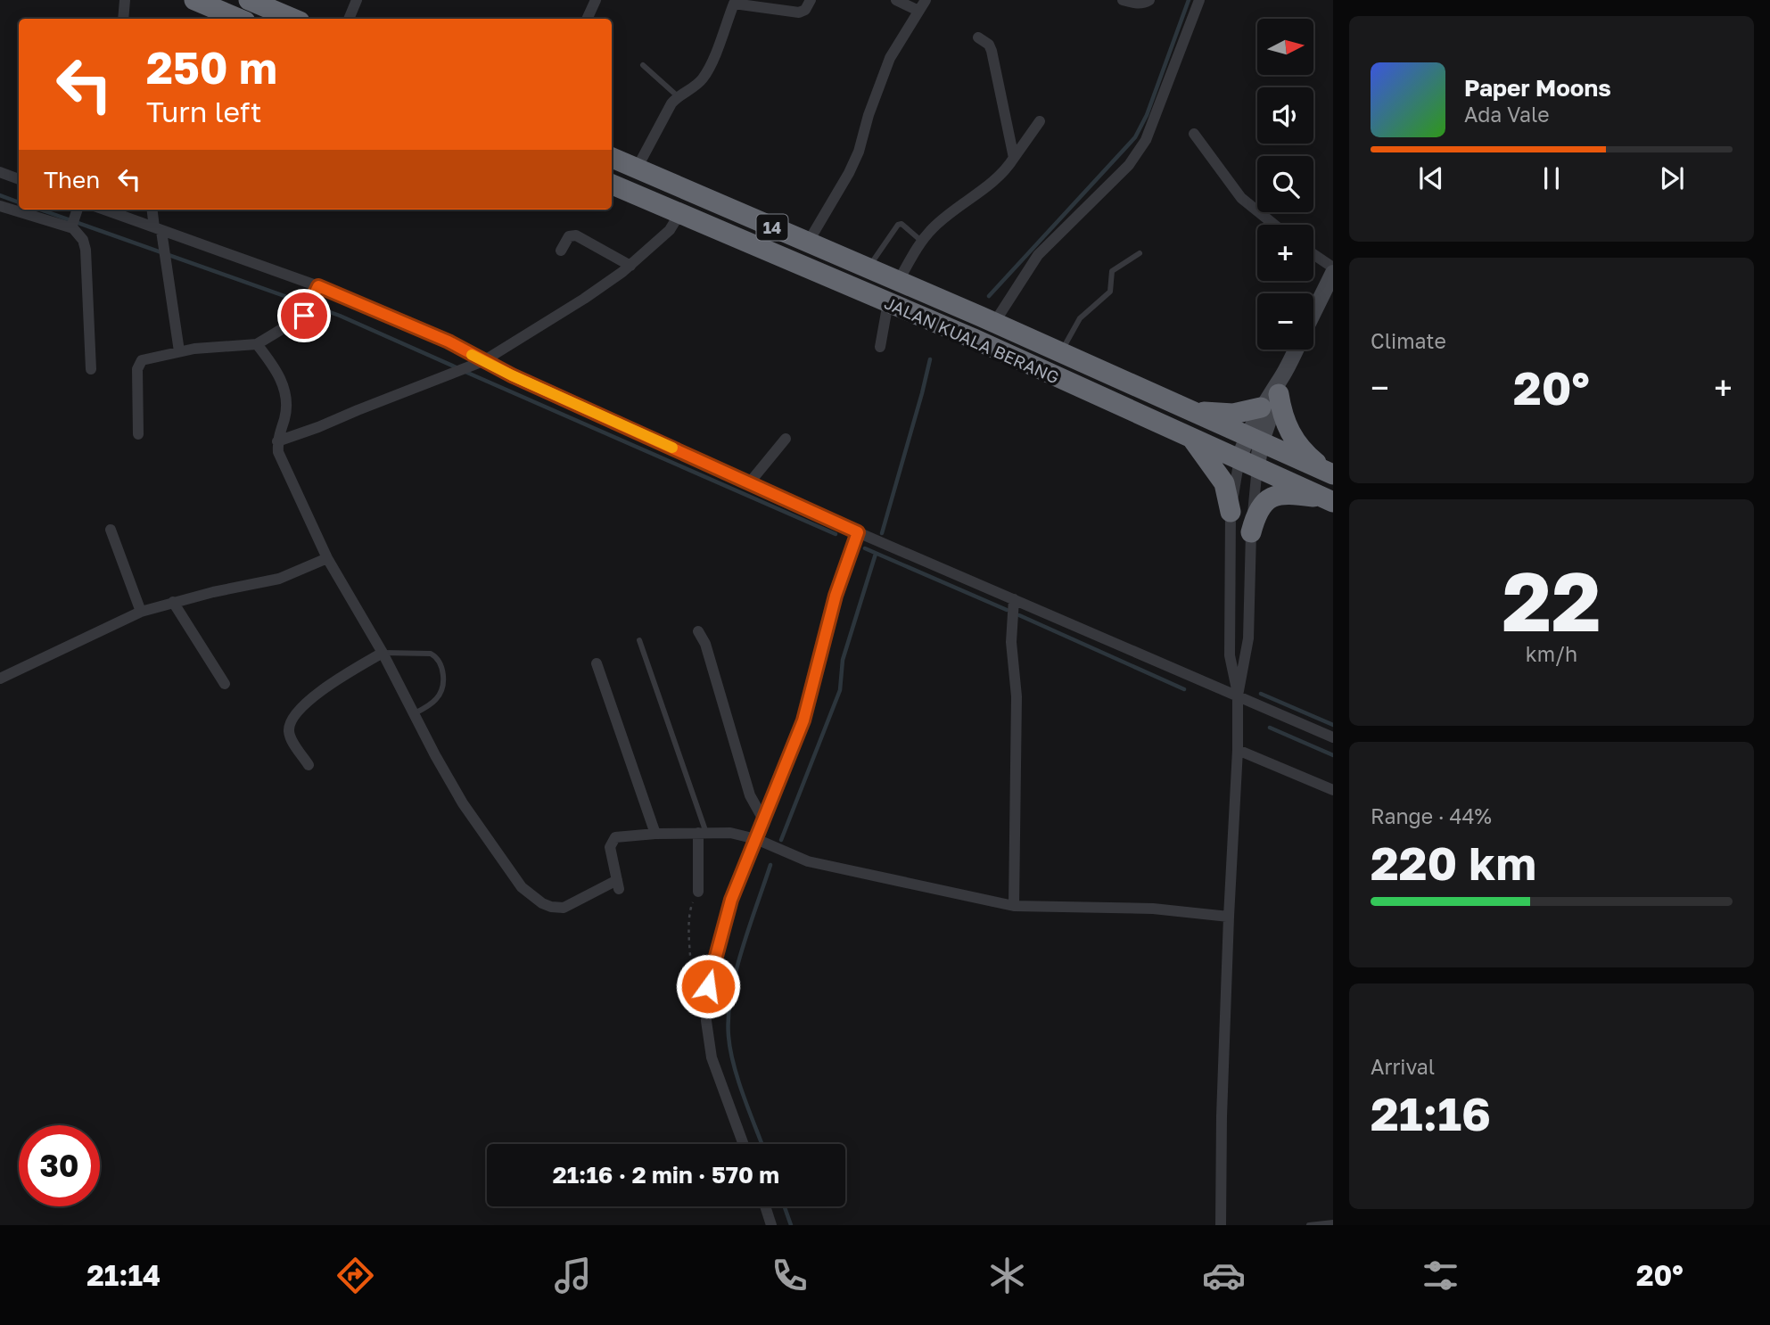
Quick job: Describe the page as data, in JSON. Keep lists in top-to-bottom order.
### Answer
{
  "streets": {
    "highway": ["14", "JALAN KUALA BERANG"]
  },
  "north": "right",
  "page": {
    "map_buttons": ["+", "−"],
    "turn": ["250 m", "Turn left"],
    "song": ["Paper Moons", "Ada Vale"],
    "then": "Then",
    "tile": [
      "Climate",
      ["22", "km/h"],
      ["Range · 44%", "220 km"],
      ["Arrival", "21:16"]
    ],
    "heat": ["−", "20°", "+"],
    "limit": "30",
    "trip": "21:16 · 2 min · 570 m",
    "tabs": ["21:14", "20°"]
  }
}
